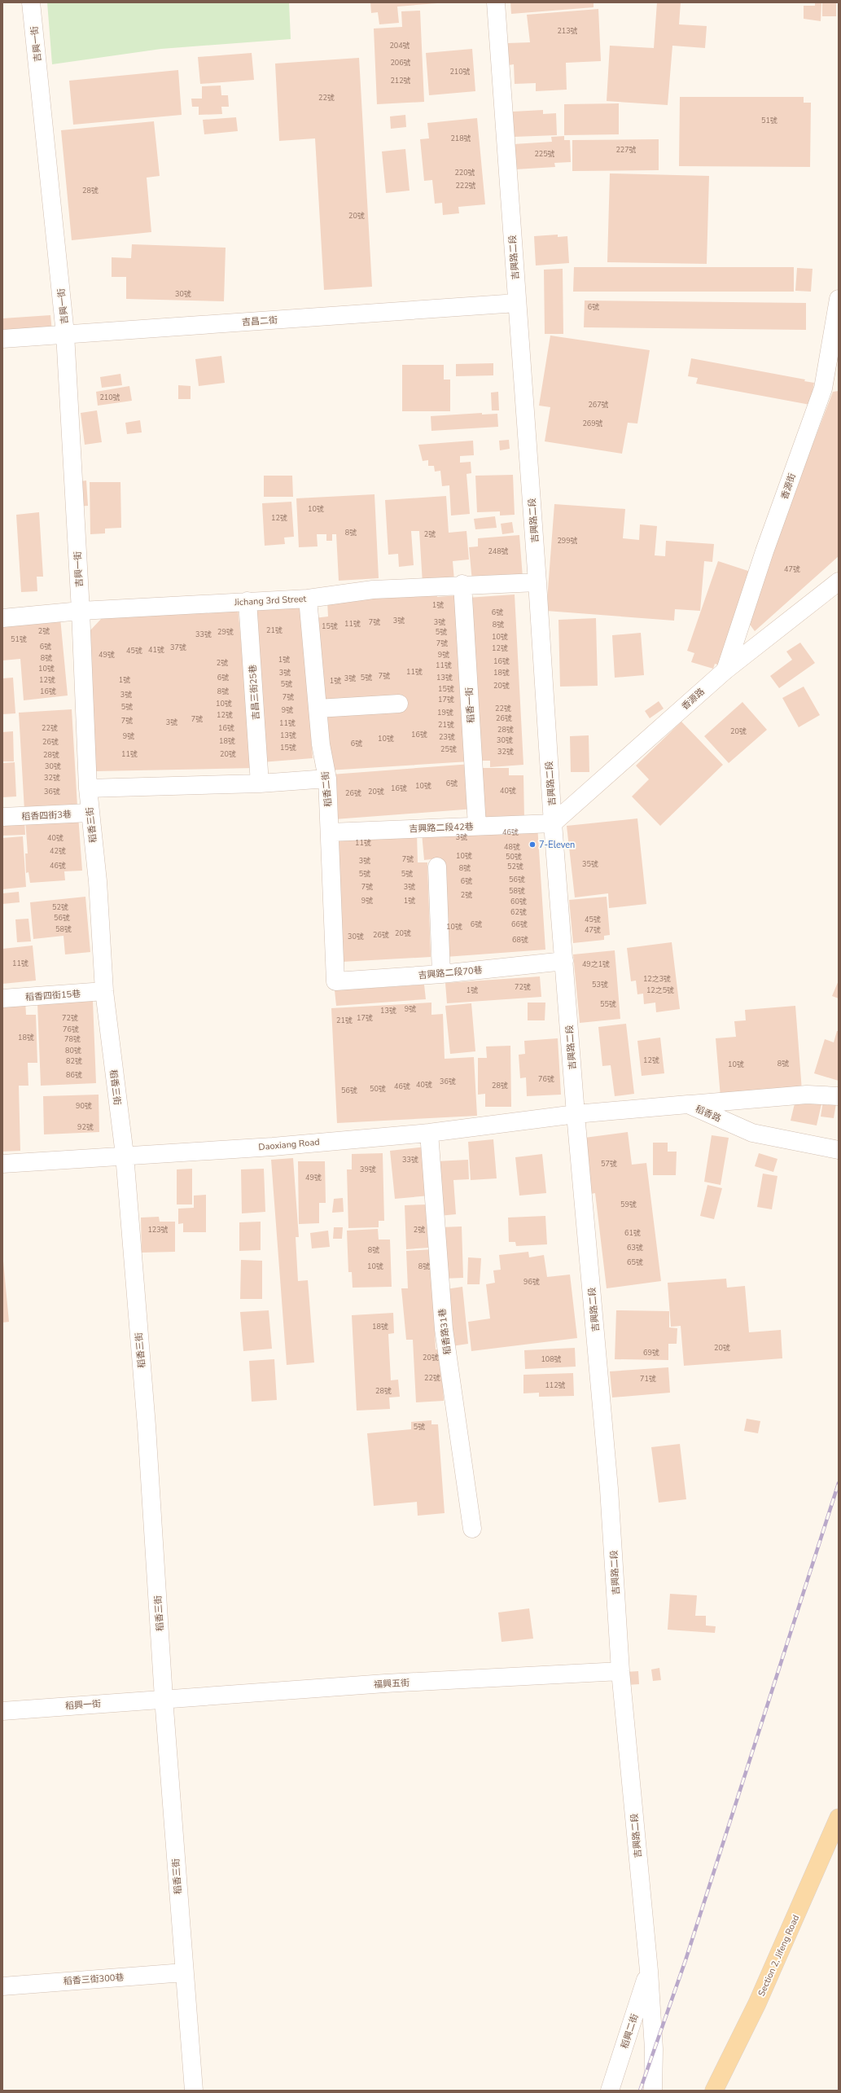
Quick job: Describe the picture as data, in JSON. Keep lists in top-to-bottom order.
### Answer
{
  "streets": {
    "main road": ["Section 2, Jifeng Road"],
    "street": [
      "吉興一街",
      "吉興路二段",
      "吉昌二街",
      "香源街",
      "Jichang 3rd Street",
      "吉昌三街25巷",
      "香源路",
      "稻香一街",
      "稻香二街",
      "稻香四街3巷",
      "稻香三街",
      "吉興路二段42巷",
      "吉興路二段70巷",
      "稻香四街15巷",
      "稻香路",
      "Daoxiang Road",
      "稻香路31巷",
      "福興五街",
      "稻興一街",
      "稻香三街300巷",
      "稻興二街"
    ]
  },
  "crossings": [
    ["吉興一街", "吉昌二街"],
    ["吉興一街", "Jichang 3rd Street"],
    ["吉興一街", "稻香三街"],
    ["吉興路二段", "吉昌二街"],
    ["吉興路二段", "Jichang 3rd Street"],
    ["吉興路二段", "香源路"],
    ["吉興路二段", "吉興路二段42巷"],
    ["吉興路二段", "吉興路二段70巷"],
    ["吉興路二段", "稻香路"],
    ["吉興路二段", "Daoxiang Road"],
    ["吉興路二段", "福興五街"],
    ["吉興路二段", "稻興二街"],
    ["香源街", "香源路"],
    ["Jichang 3rd Street", "吉昌三街25巷"],
    ["Jichang 3rd Street", "稻香一街"],
    ["Jichang 3rd Street", "稻香二街"],
    ["Jichang 3rd Street", "稻香三街"],
    ["香源路", "吉興路二段42巷"],
    ["稻香一街", "吉興路二段42巷"],
    ["稻香二街", "吉興路二段42巷"],
    ["稻香二街", "吉興路二段70巷"],
    ["稻香四街3巷", "稻香三街"],
    ["稻香三街", "稻香四街15巷"],
    ["稻香三街", "Daoxiang Road"],
    ["稻香三街", "福興五街"],
    ["稻香三街", "稻興一街"],
    ["稻香三街", "稻香三街300巷"],
    ["稻香路", "Daoxiang Road"],
    ["Daoxiang Road", "稻香路31巷"],
    ["福興五街", "稻興一街"]
  ],
  "places": ["7-Eleven"],
  "house_numbers": [
    "213號",
    "204號",
    "206號",
    "210號",
    "212號",
    "22號",
    "51號",
    "218號",
    "227號",
    "225號",
    "220號",
    "222號",
    "28號",
    "20號",
    "30號",
    "6號",
    "210號",
    "267號",
    "269號",
    "10號",
    "12號",
    "8號",
    "2號",
    "299號",
    "248號",
    "47號",
    "1號",
    "6號",
    "3號",
    "7號",
    "3號",
    "11號",
    "8號",
    "15號",
    "21號",
    "2號",
    "29號",
    "5號",
    "33號",
    "10號",
    "51號",
    "7號",
    "6號",
    "37號",
    "12號",
    "41號",
    "45號",
    "49號",
    "9號",
    "8號",
    "1號",
    "16號",
    "2號",
    "11號",
    "10號",
    "11號",
    "3號",
    "18號",
    "7號",
    "6號",
    "5號",
    "13號",
    "3號",
    "12號",
    "1號",
    "1號",
    "5號",
    "20號",
    "15號",
    "16號",
    "8號",
    "3號",
    "7號",
    "17號",
    "10號",
    "5號",
    "22號",
    "9號",
    "19號",
    "12號",
    "26號",
    "7號",
    "7號",
    "3號",
    "11號",
    "21號",
    "22號",
    "16號",
    "28號",
    "20號",
    "16號",
    "13號",
    "9號",
    "23號",
    "10號",
    "30號",
    "18號",
    "26號",
    "6號",
    "15號",
    "25號",
    "32號",
    "11號",
    "20號",
    "28號",
    "30號",
    "32號",
    "6號",
    "10號",
    "16號",
    "40號",
    "36號",
    "20號",
    "26號",
    "46號",
    "3號",
    "40號",
    "11號",
    "48號",
    "42號",
    "10號",
    "50號",
    "7號",
    "3號",
    "35號",
    "46號",
    "52號",
    "8號",
    "5號",
    "5號",
    "56號",
    "6號",
    "7號",
    "3號",
    "58號",
    "2號",
    "9號",
    "1號",
    "60號",
    "52號",
    "62號",
    "56號",
    "45號",
    "6號",
    "66號",
    "10號",
    "58號",
    "47號",
    "20號",
    "26號",
    "30號",
    "68號",
    "11號",
    "49之1號",
    "12之3號",
    "53號",
    "72號",
    "1號",
    "12之5號",
    "55號",
    "9號",
    "13號",
    "72號",
    "17號",
    "21號",
    "76號",
    "18號",
    "78號",
    "80號",
    "12號",
    "82號",
    "8號",
    "10號",
    "86號",
    "76號",
    "36號",
    "40號",
    "28號",
    "46號",
    "50號",
    "56號",
    "90號",
    "92號",
    "33號",
    "57號",
    "39號",
    "49號",
    "59號",
    "123號",
    "2號",
    "61號",
    "63號",
    "8號",
    "65號",
    "10號",
    "8號",
    "96號",
    "18號",
    "20號",
    "69號",
    "20號",
    "108號",
    "22號",
    "71號",
    "112號",
    "28號",
    "5號"
  ]
}
